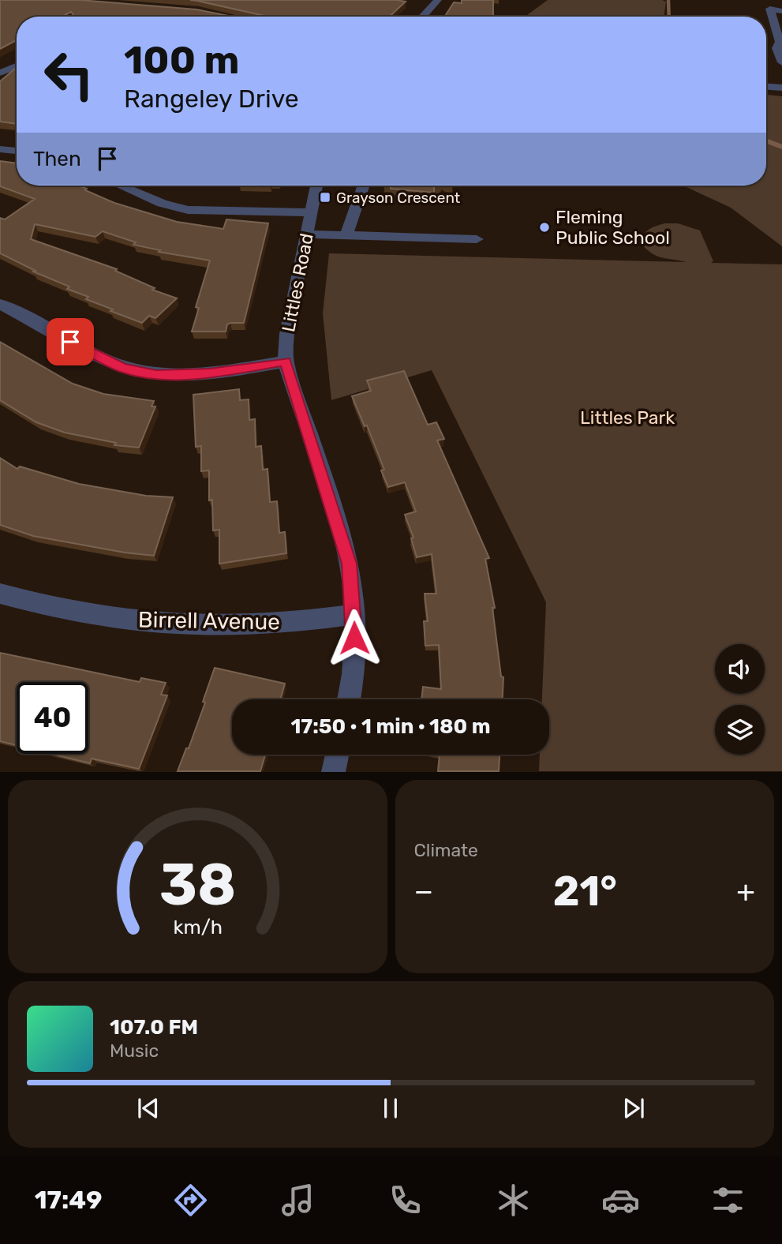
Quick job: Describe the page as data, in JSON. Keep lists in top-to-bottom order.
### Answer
{
  "streets": {
    "street": ["Littles Road", "Birrell Avenue"]
  },
  "crossings": [
    ["Littles Road", "Birrell Avenue"]
  ],
  "parks": ["Littles Park"],
  "places": {
    "transit": ["Grayson Crescent"],
    "other": ["Fleming Public School"]
  },
  "page": {
    "turn": ["100 m", "Rangeley Drive"],
    "then": "Then",
    "limit": "40",
    "trip": "17:50 · 1 min · 180 m",
    "tile": "Climate",
    "heat": ["−", "21°", "+"],
    "song": ["107.0 FM", "Music"],
    "tabs": "17:49",
    "gauge": ["38", "km/h"]
  }
}
